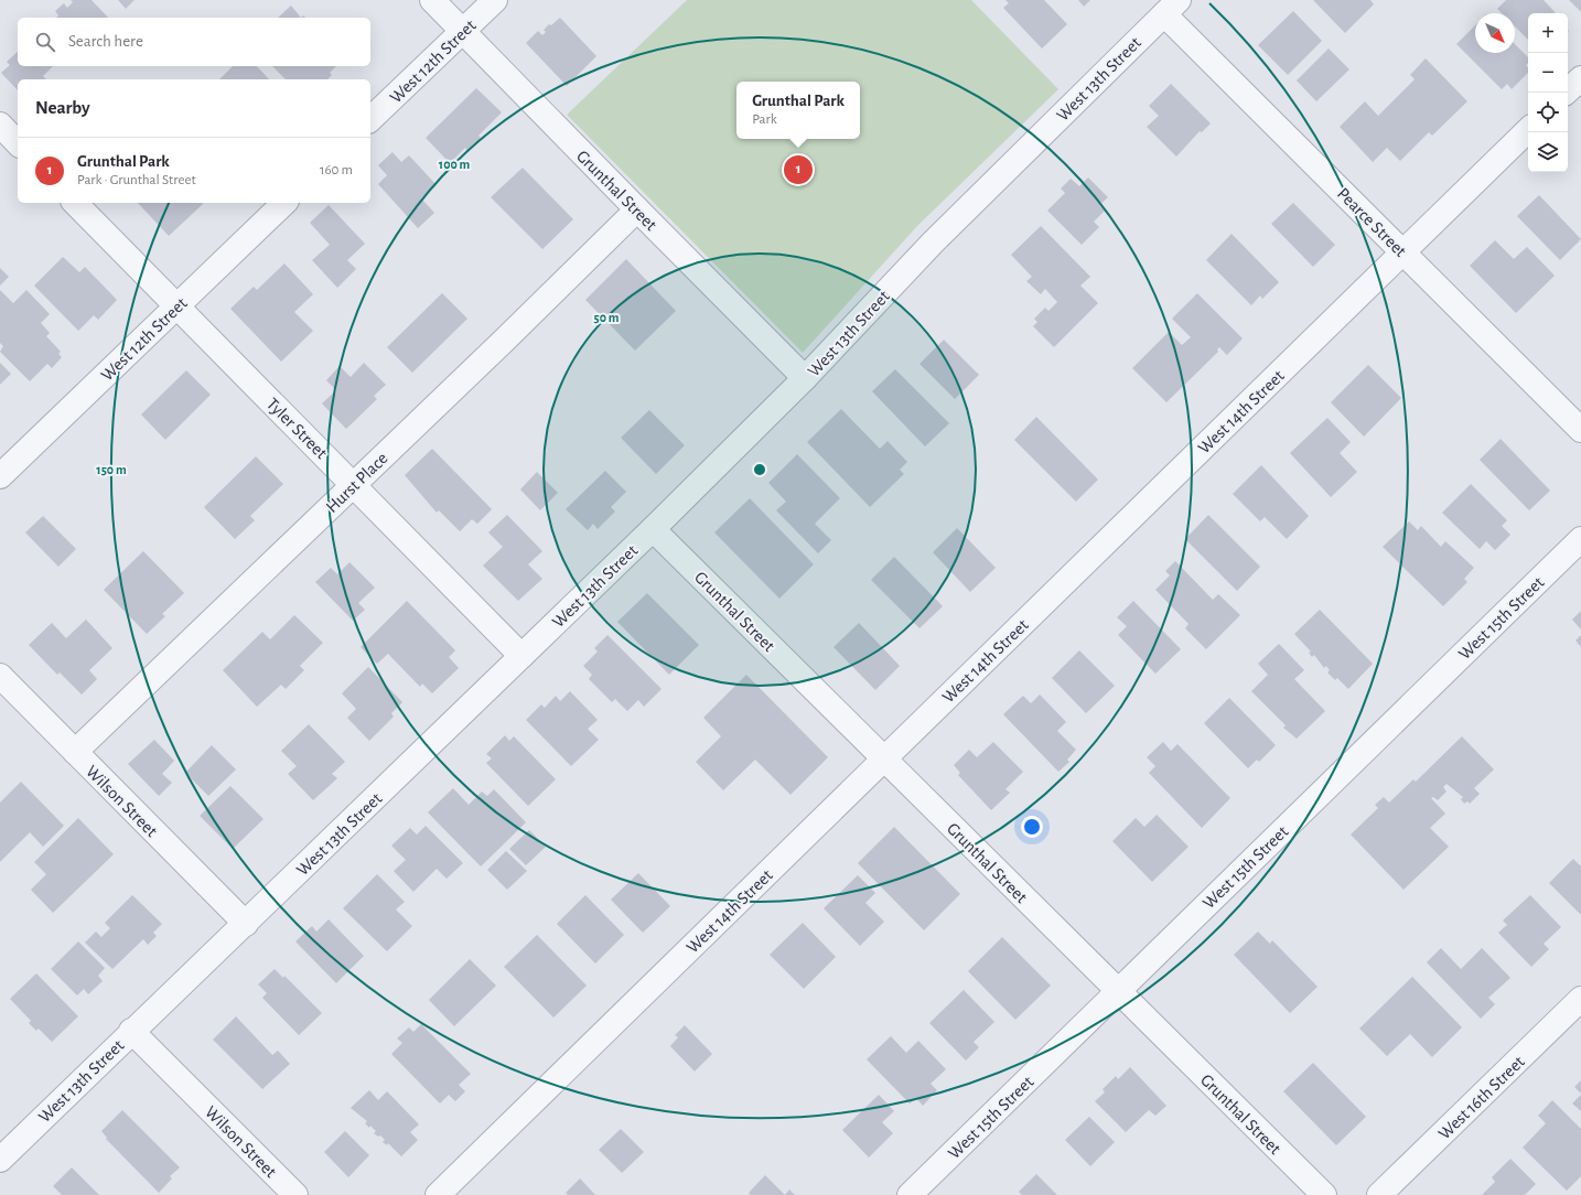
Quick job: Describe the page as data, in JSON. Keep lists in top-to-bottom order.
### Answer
{
  "streets": {
    "street": [
      "West 12th Street",
      "West 13th Street",
      "Grunthal Street",
      "Pearce Street",
      "West 14th Street",
      "Tyler Street",
      "Hurst Place",
      "West 15th Street",
      "Wilson Street",
      "West 16th Street"
    ]
  },
  "crossings": [
    ["West 12th Street", "Grunthal Street"],
    ["West 12th Street", "Tyler Street"],
    ["West 13th Street", "Grunthal Street"],
    ["West 13th Street", "Pearce Street"],
    ["West 13th Street", "Tyler Street"],
    ["West 13th Street", "Wilson Street"],
    ["Grunthal Street", "West 14th Street"],
    ["Grunthal Street", "Hurst Place"],
    ["Grunthal Street", "West 15th Street"],
    ["Pearce Street", "West 14th Street"],
    ["Tyler Street", "Hurst Place"],
    ["Hurst Place", "Wilson Street"]
  ],
  "north": "bottom right",
  "page": {
    "map_buttons": ["+", "−"],
    "search": "Search here",
    "heading": "Nearby",
    "popup": ["Grunthal Park", "Park"],
    "list": [
      {
        "mark": "1",
        "name": "Grunthal Park",
        "note": "Park · Grunthal Street",
        "value": "160 m"
      }
    ],
    "pins": "1"
  },
  "rings": ["100 m", "50 m", "150 m"]
}
